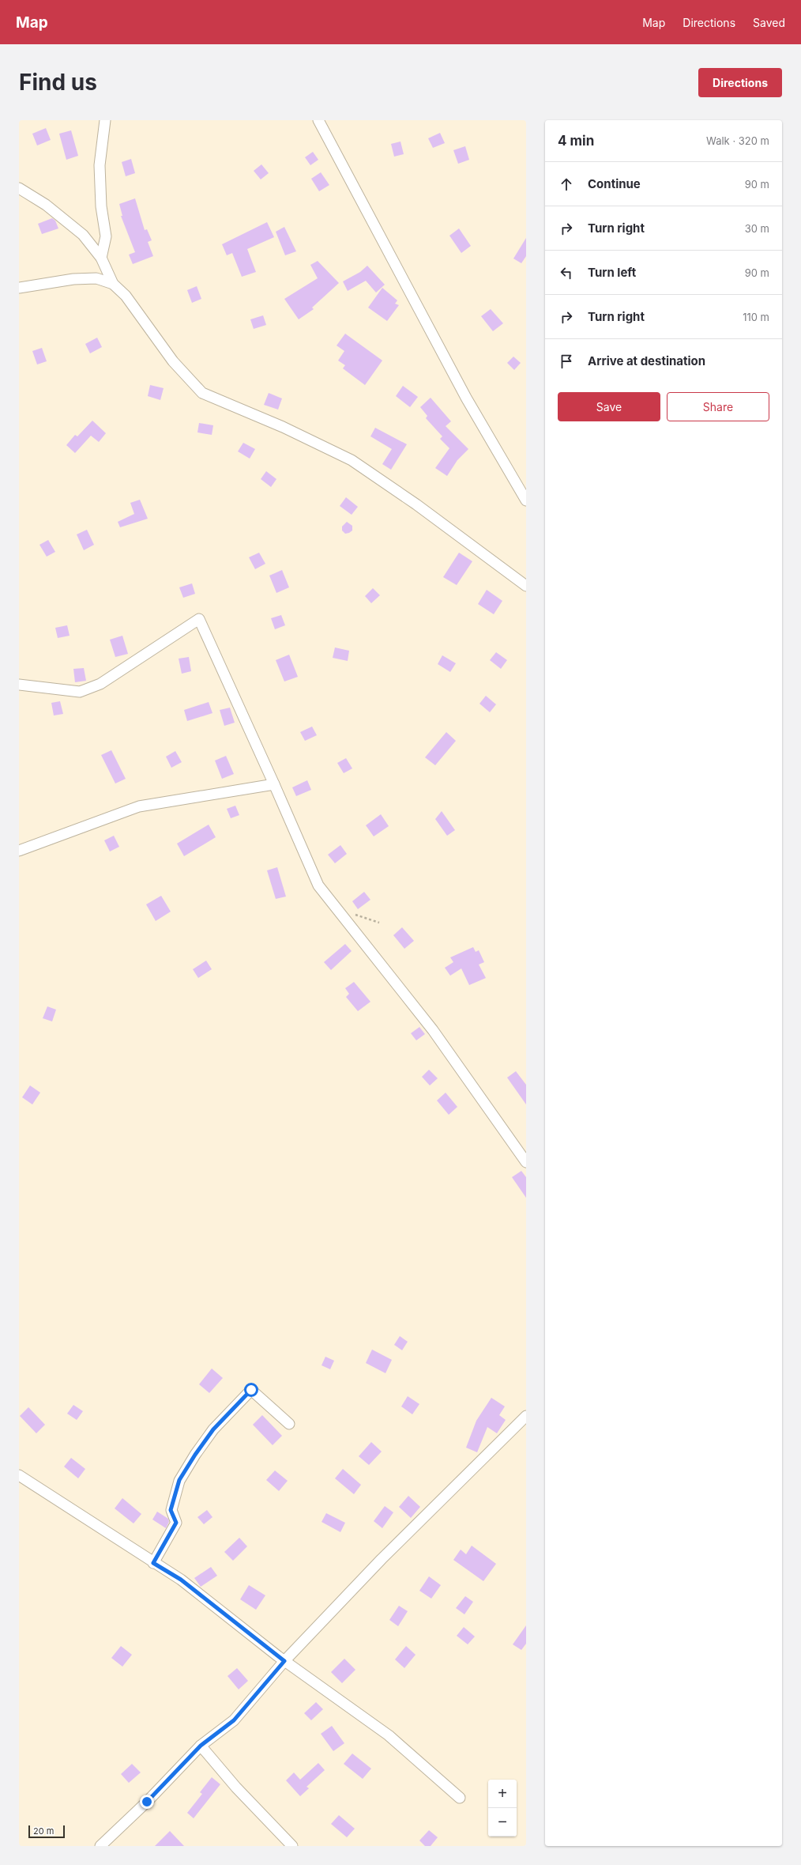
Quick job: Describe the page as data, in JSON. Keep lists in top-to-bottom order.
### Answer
{
  "scale_bar": "20 m",
  "page": {
    "header": "Map",
    "nav": ["Map", "Directions", "Saved"],
    "buttons": [
      "Directions",
      ["Save", "Share"]
    ],
    "title": "Find us",
    "heading": ["4 min", "Walk · 320 m"],
    "list": [
      ["Continue", "90 m"],
      ["Turn right", "30 m"],
      ["Turn left", "90 m"],
      ["Turn right", "110 m"],
      "Arrive at destination"
    ],
    "map_buttons": ["+", "−"],
    "scale": "20 m"
  }
}
